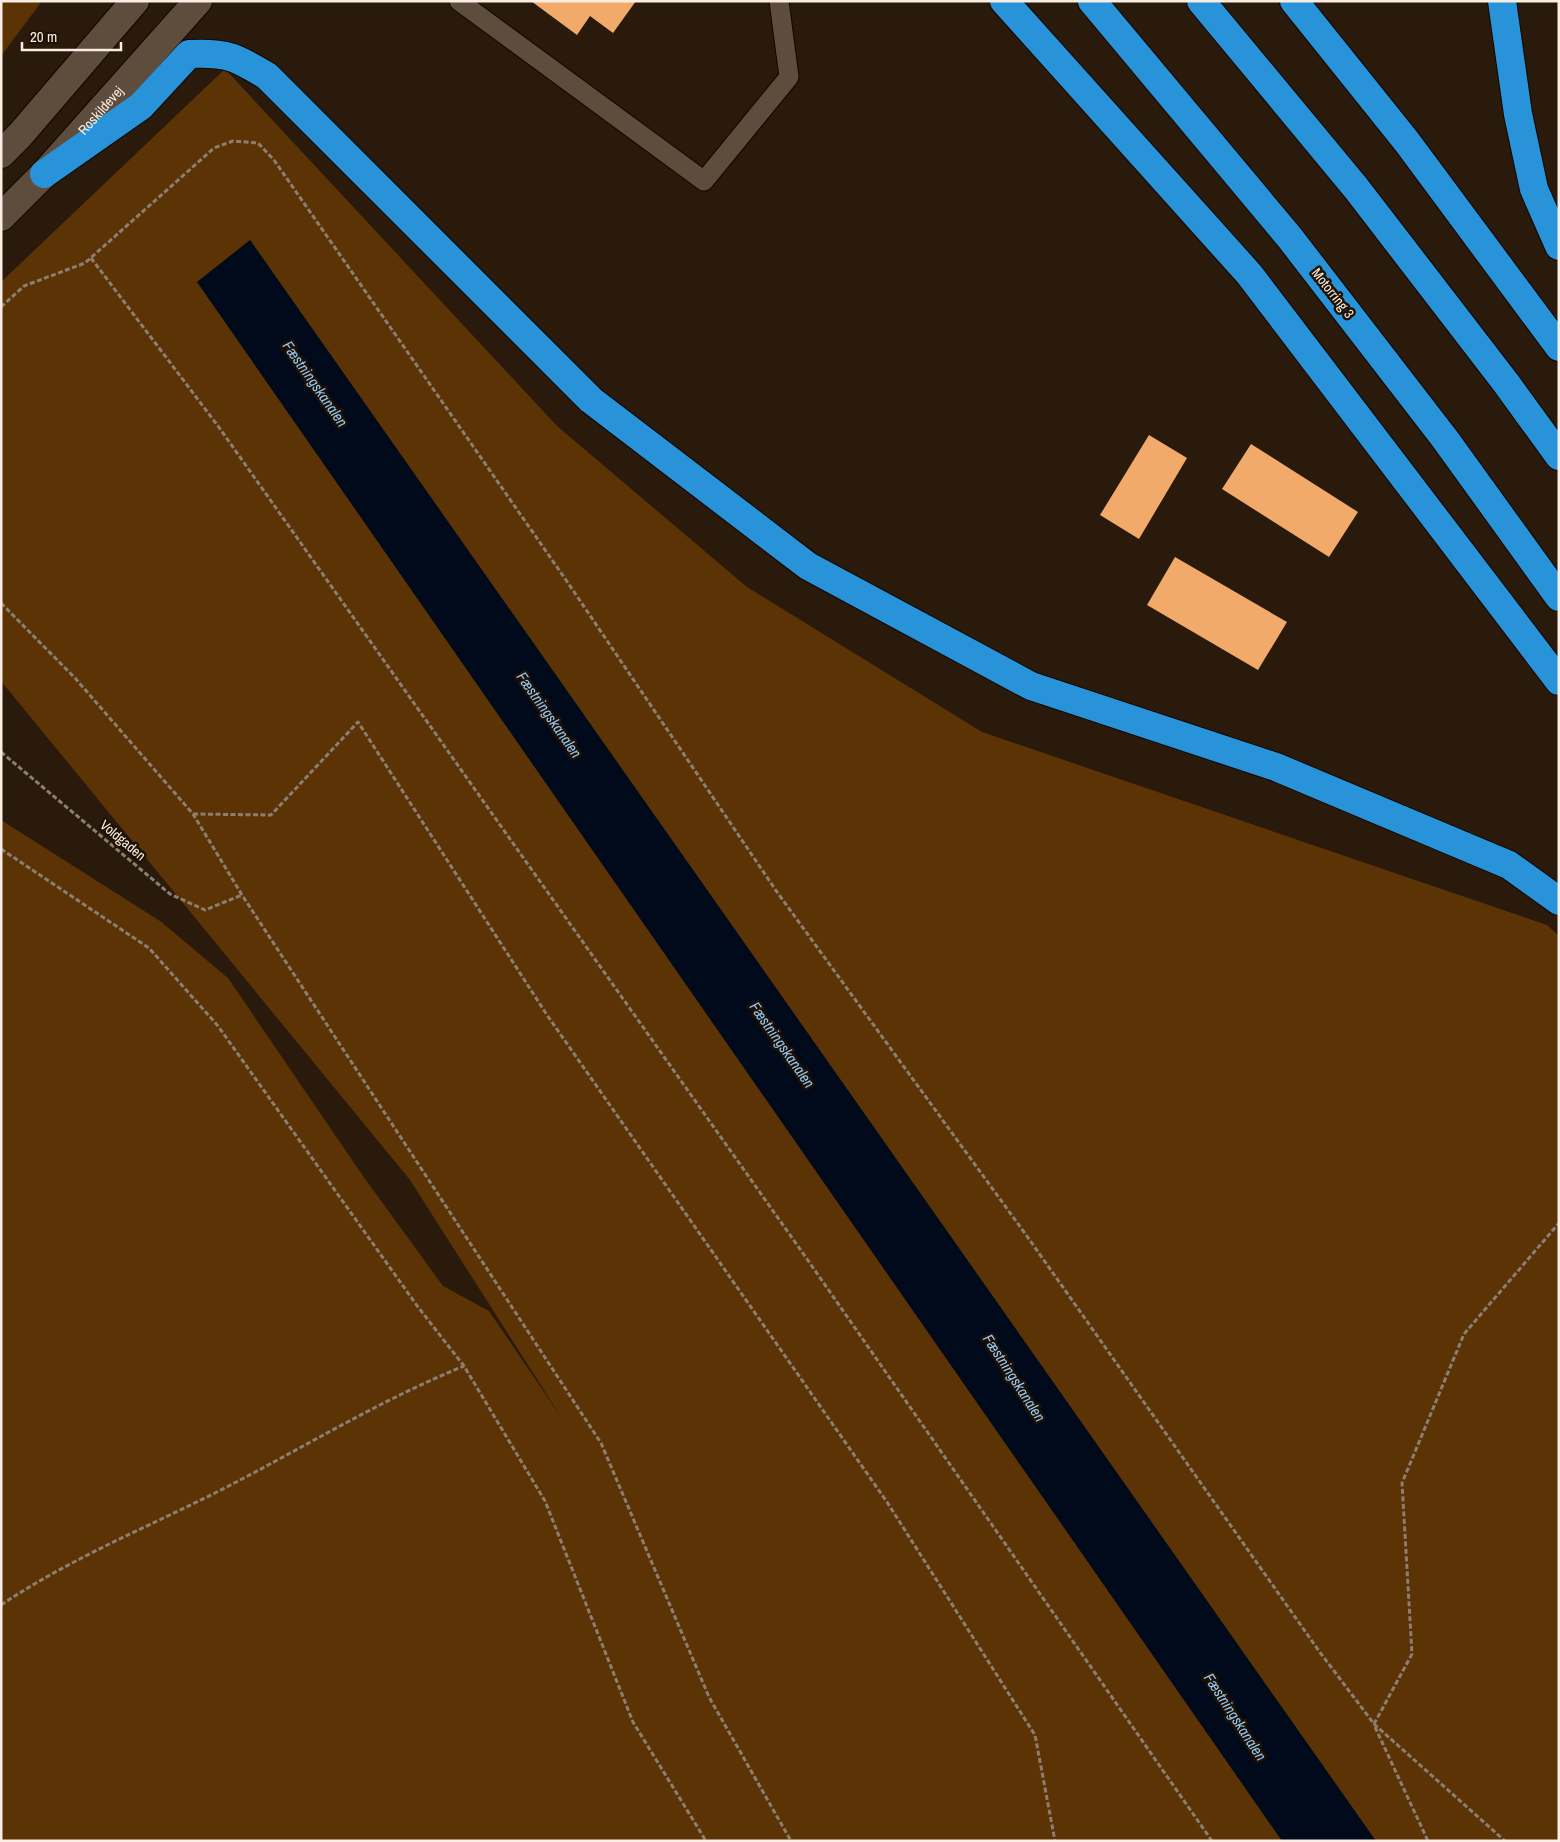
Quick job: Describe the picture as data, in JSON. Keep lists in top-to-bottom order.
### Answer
{
  "streets": {
    "highway": ["Motorring 3"],
    "main road": ["Roskildevej"],
    "path": ["Voldgaden"]
  },
  "water": ["Fæstningskanalen"],
  "scale_bar": "20 m"
}
